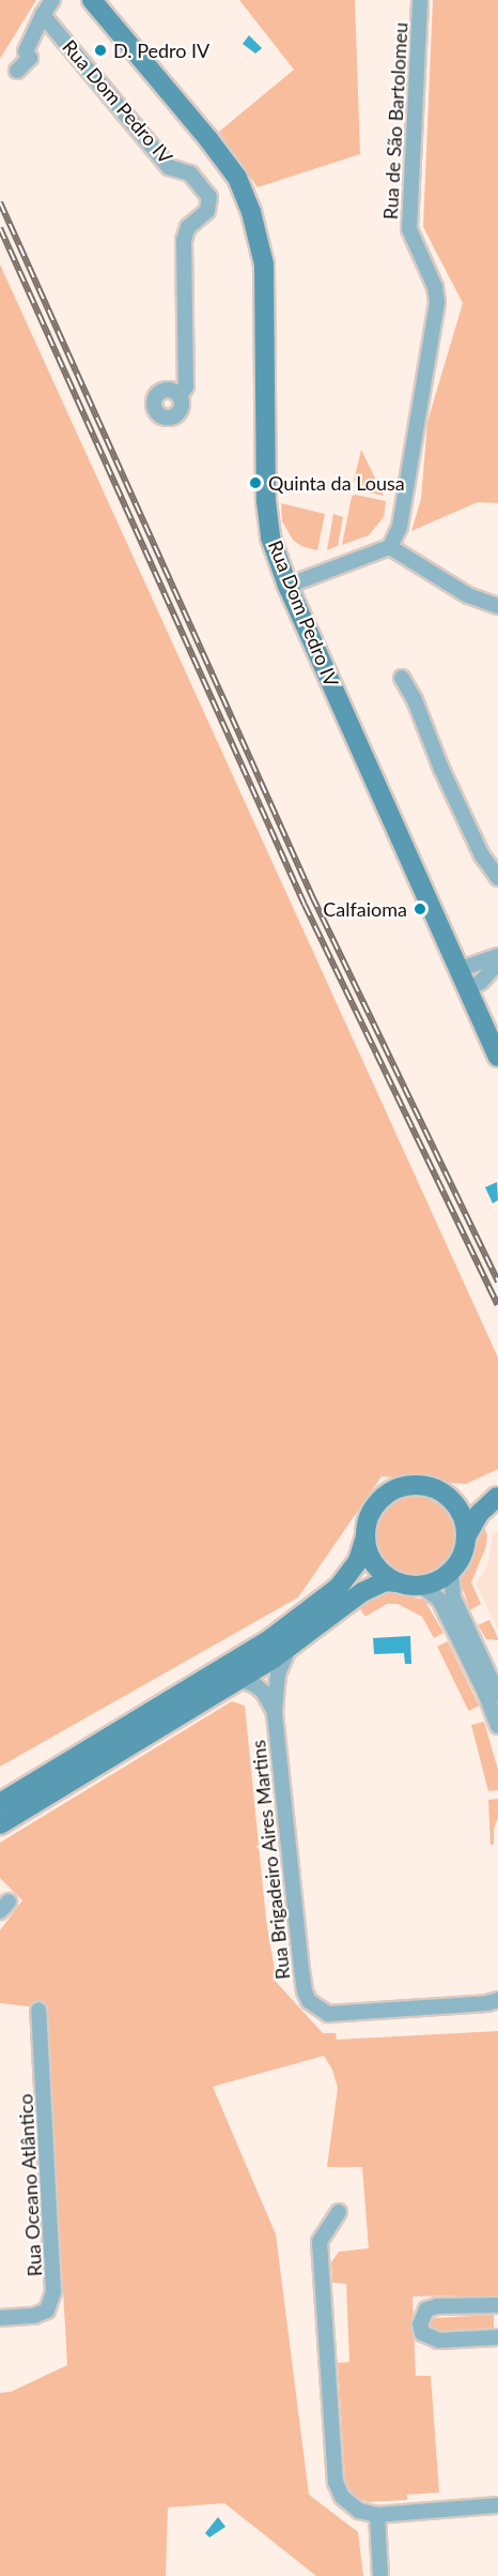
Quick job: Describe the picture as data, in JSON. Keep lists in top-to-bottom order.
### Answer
{
  "streets": {
    "main road": ["Rua Dom Pedro IV"],
    "street": ["Rua de São Bartolomeu", "Rua Brigadeiro Aires Martins", "Rua Oceano Atlântico"]
  },
  "places": ["D. Pedro IV", "Quinta da Lousa", "Calfaioma"]
}
